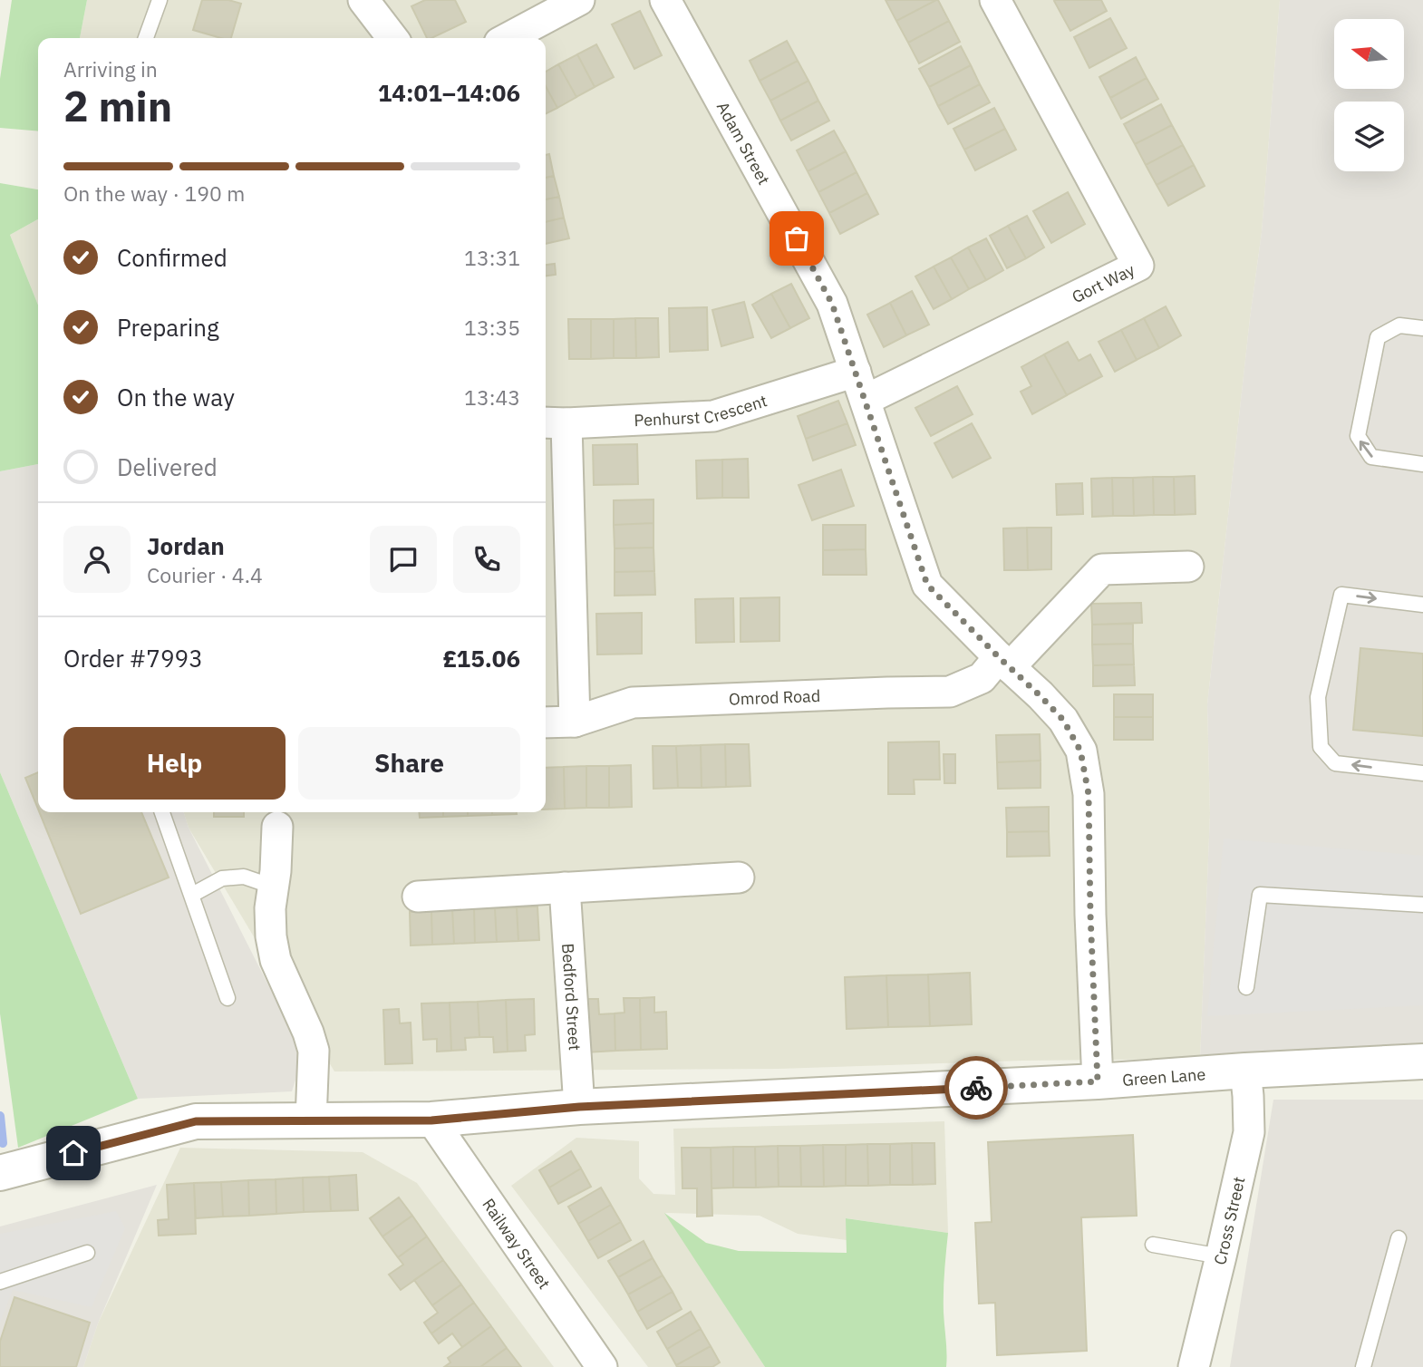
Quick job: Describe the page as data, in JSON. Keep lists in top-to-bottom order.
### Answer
{
  "streets": {
    "street": [
      "Adam Street",
      "Gort Way",
      "Penhurst Crescent",
      "Omrod Road",
      "Bedford Street",
      "Green Lane",
      "Cross Street",
      "Railway Street"
    ]
  },
  "crossings": [
    ["Adam Street", "Gort Way"],
    ["Adam Street", "Penhurst Crescent"],
    ["Adam Street", "Omrod Road"],
    ["Adam Street", "Green Lane"],
    ["Gort Way", "Penhurst Crescent"],
    ["Bedford Street", "Green Lane"],
    ["Green Lane", "Cross Street"],
    ["Green Lane", "Railway Street"]
  ],
  "north": "left",
  "page": {
    "heading": ["2 min", "Arriving in", "14:01–14:06"],
    "panel": [
      "Jordan",
      "Courier · 4.4",
      "Order #7993",
      "£15.06"
    ],
    "bar": "On the way · 190 m",
    "list": [
      ["Confirmed", "13:31"],
      ["Preparing", "13:35"],
      ["On the way", "13:43"],
      "Delivered"
    ],
    "buttons": ["Help", "Share"]
  }
}
